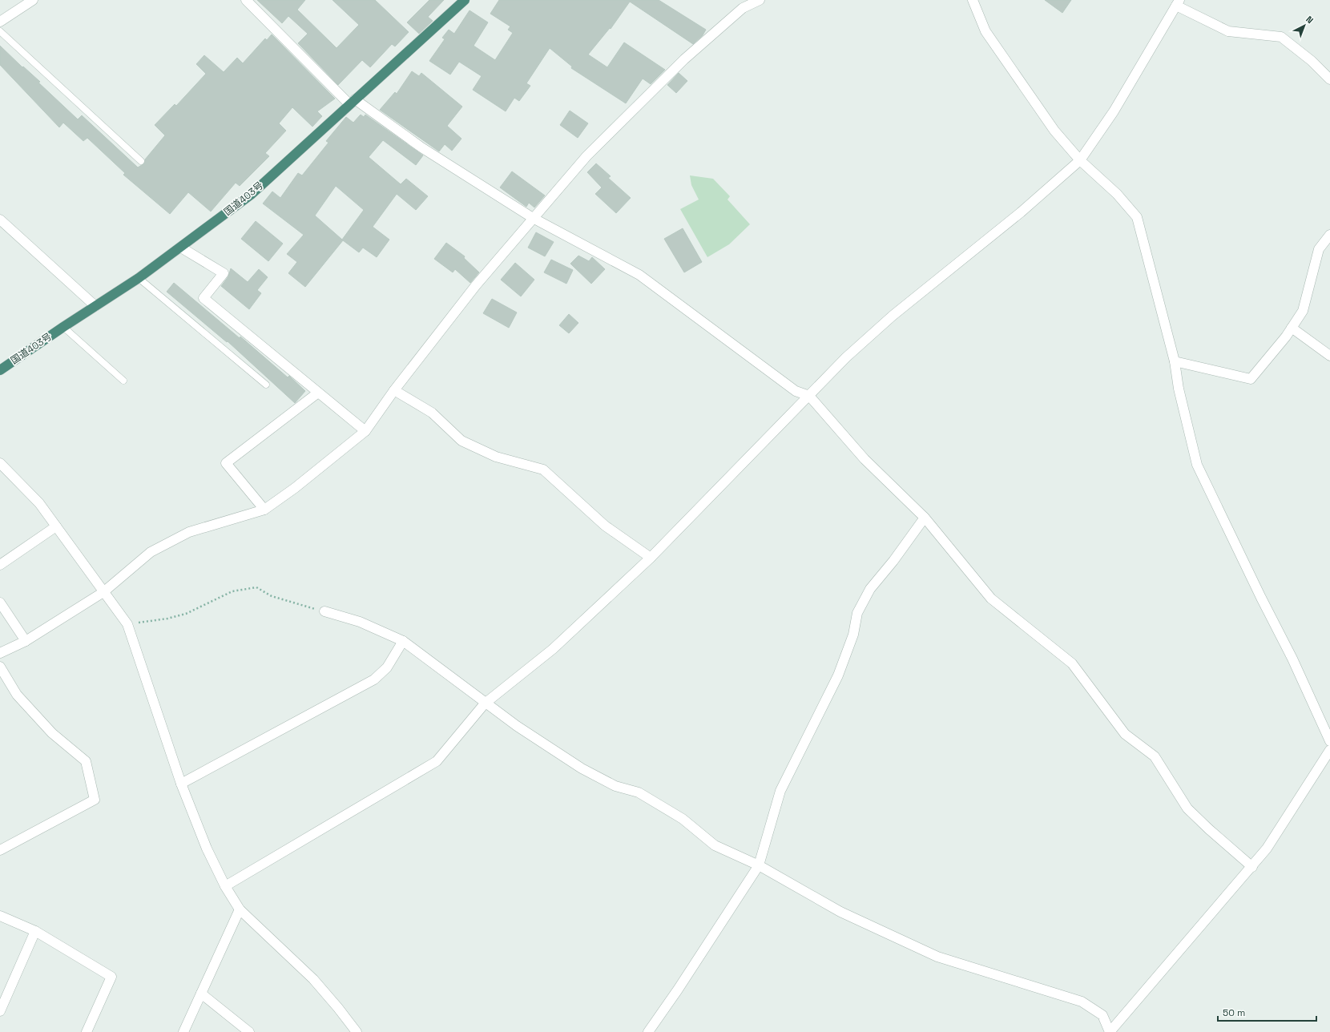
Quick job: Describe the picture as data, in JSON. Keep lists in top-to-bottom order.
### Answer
{
  "streets": {
    "highway": ["国道403号"]
  },
  "scale_bar": "50 m",
  "north": "top right"
}
